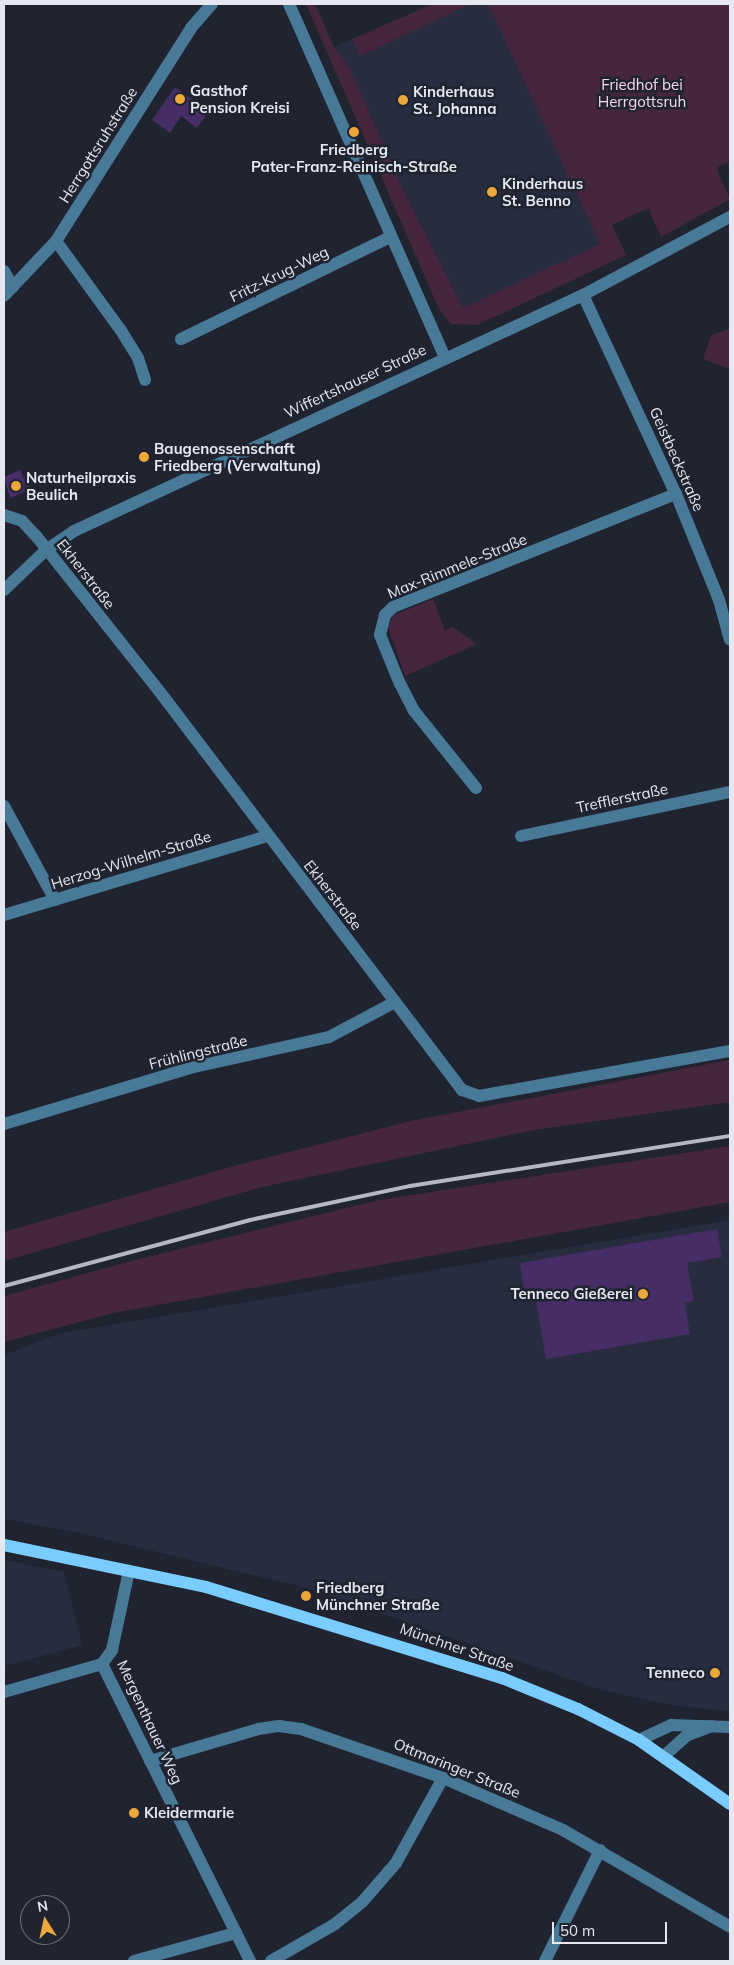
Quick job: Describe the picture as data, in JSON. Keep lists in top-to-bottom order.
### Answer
{
  "streets": {
    "main road": ["Münchner Straße"],
    "street": [
      "Herrgottsruhstraße",
      "Fritz-Krug-Weg",
      "Wiffertshauser Straße",
      "Geistbeckstraße",
      "Max-Rimmele-Straße",
      "Ekherstraße",
      "Trefflerstraße",
      "Herzog-Wilhelm-Straße",
      "Frühlingstraße",
      "Mergenthauer Weg",
      "Ottmaringer Straße"
    ]
  },
  "crossings": [
    ["Wiffertshauser Straße", "Geistbeckstraße"],
    ["Wiffertshauser Straße", "Ekherstraße"],
    ["Geistbeckstraße", "Max-Rimmele-Straße"],
    ["Ekherstraße", "Herzog-Wilhelm-Straße"],
    ["Ekherstraße", "Frühlingstraße"],
    ["Münchner Straße", "Mergenthauer Weg"],
    ["Mergenthauer Weg", "Ottmaringer Straße"]
  ],
  "parks": ["Friedhof bei Herrgottsruh"],
  "places": [
    "Gasthof Pension Kreisi",
    "Kinderhaus St. Johanna",
    "Friedberg Pater-Franz-Reinisch-Straße",
    "Kinderhaus St. Benno",
    "Baugenossenschaft Friedberg (Verwaltung)",
    "Naturheilpraxis Beulich",
    "Tenneco Gießerei",
    "Friedberg Münchner Straße",
    "Tenneco",
    "Kleidermarie"
  ],
  "scale_bar": "50 m",
  "north": "top"
}
